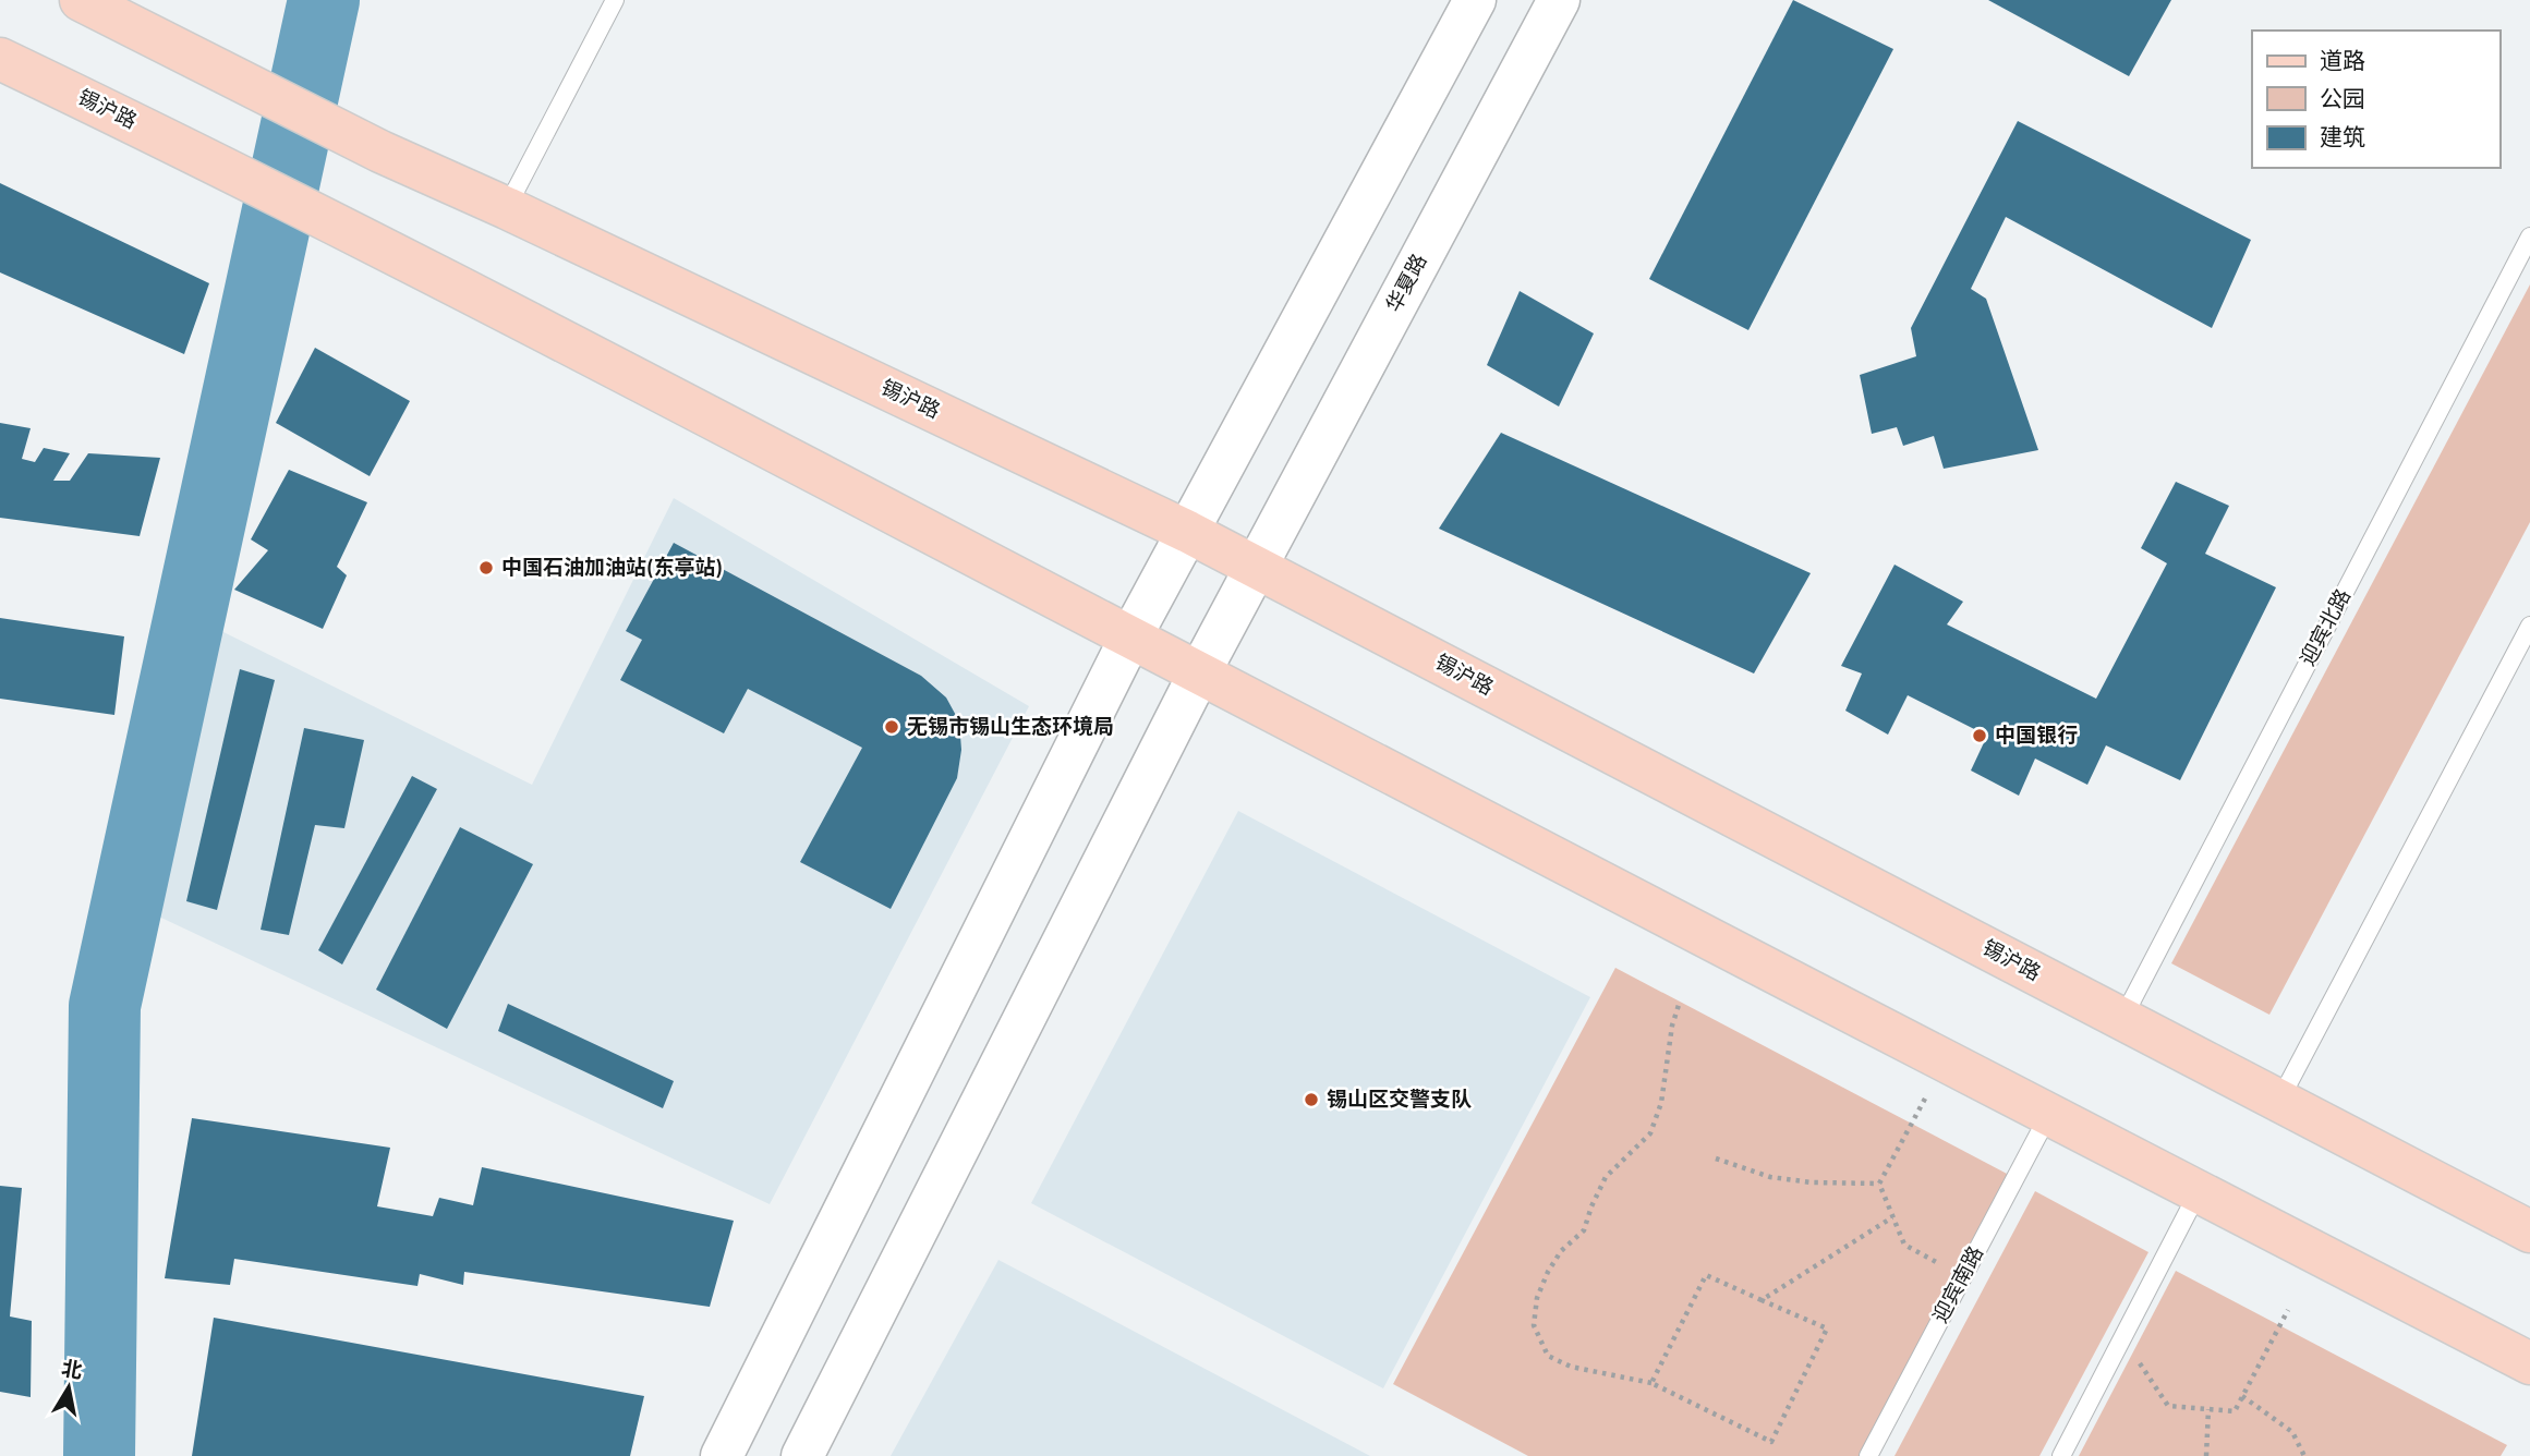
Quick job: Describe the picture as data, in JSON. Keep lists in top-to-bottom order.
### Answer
{
  "streets": {
    "main road": ["锡沪路"],
    "street": ["华夏路"],
    "lane": ["迎宾北路", "迎宾南路"]
  },
  "crossings": [
    ["锡沪路", "华夏路"],
    ["锡沪路", "迎宾北路"],
    ["锡沪路", "迎宾南路"]
  ],
  "places": [
    "中国石油加油站(东亭站)",
    "无锡市锡山生态环境局",
    "中国银行",
    "锡山区交警支队"
  ],
  "legend": ["道路", "公园", "建筑"],
  "north": "top"
}
